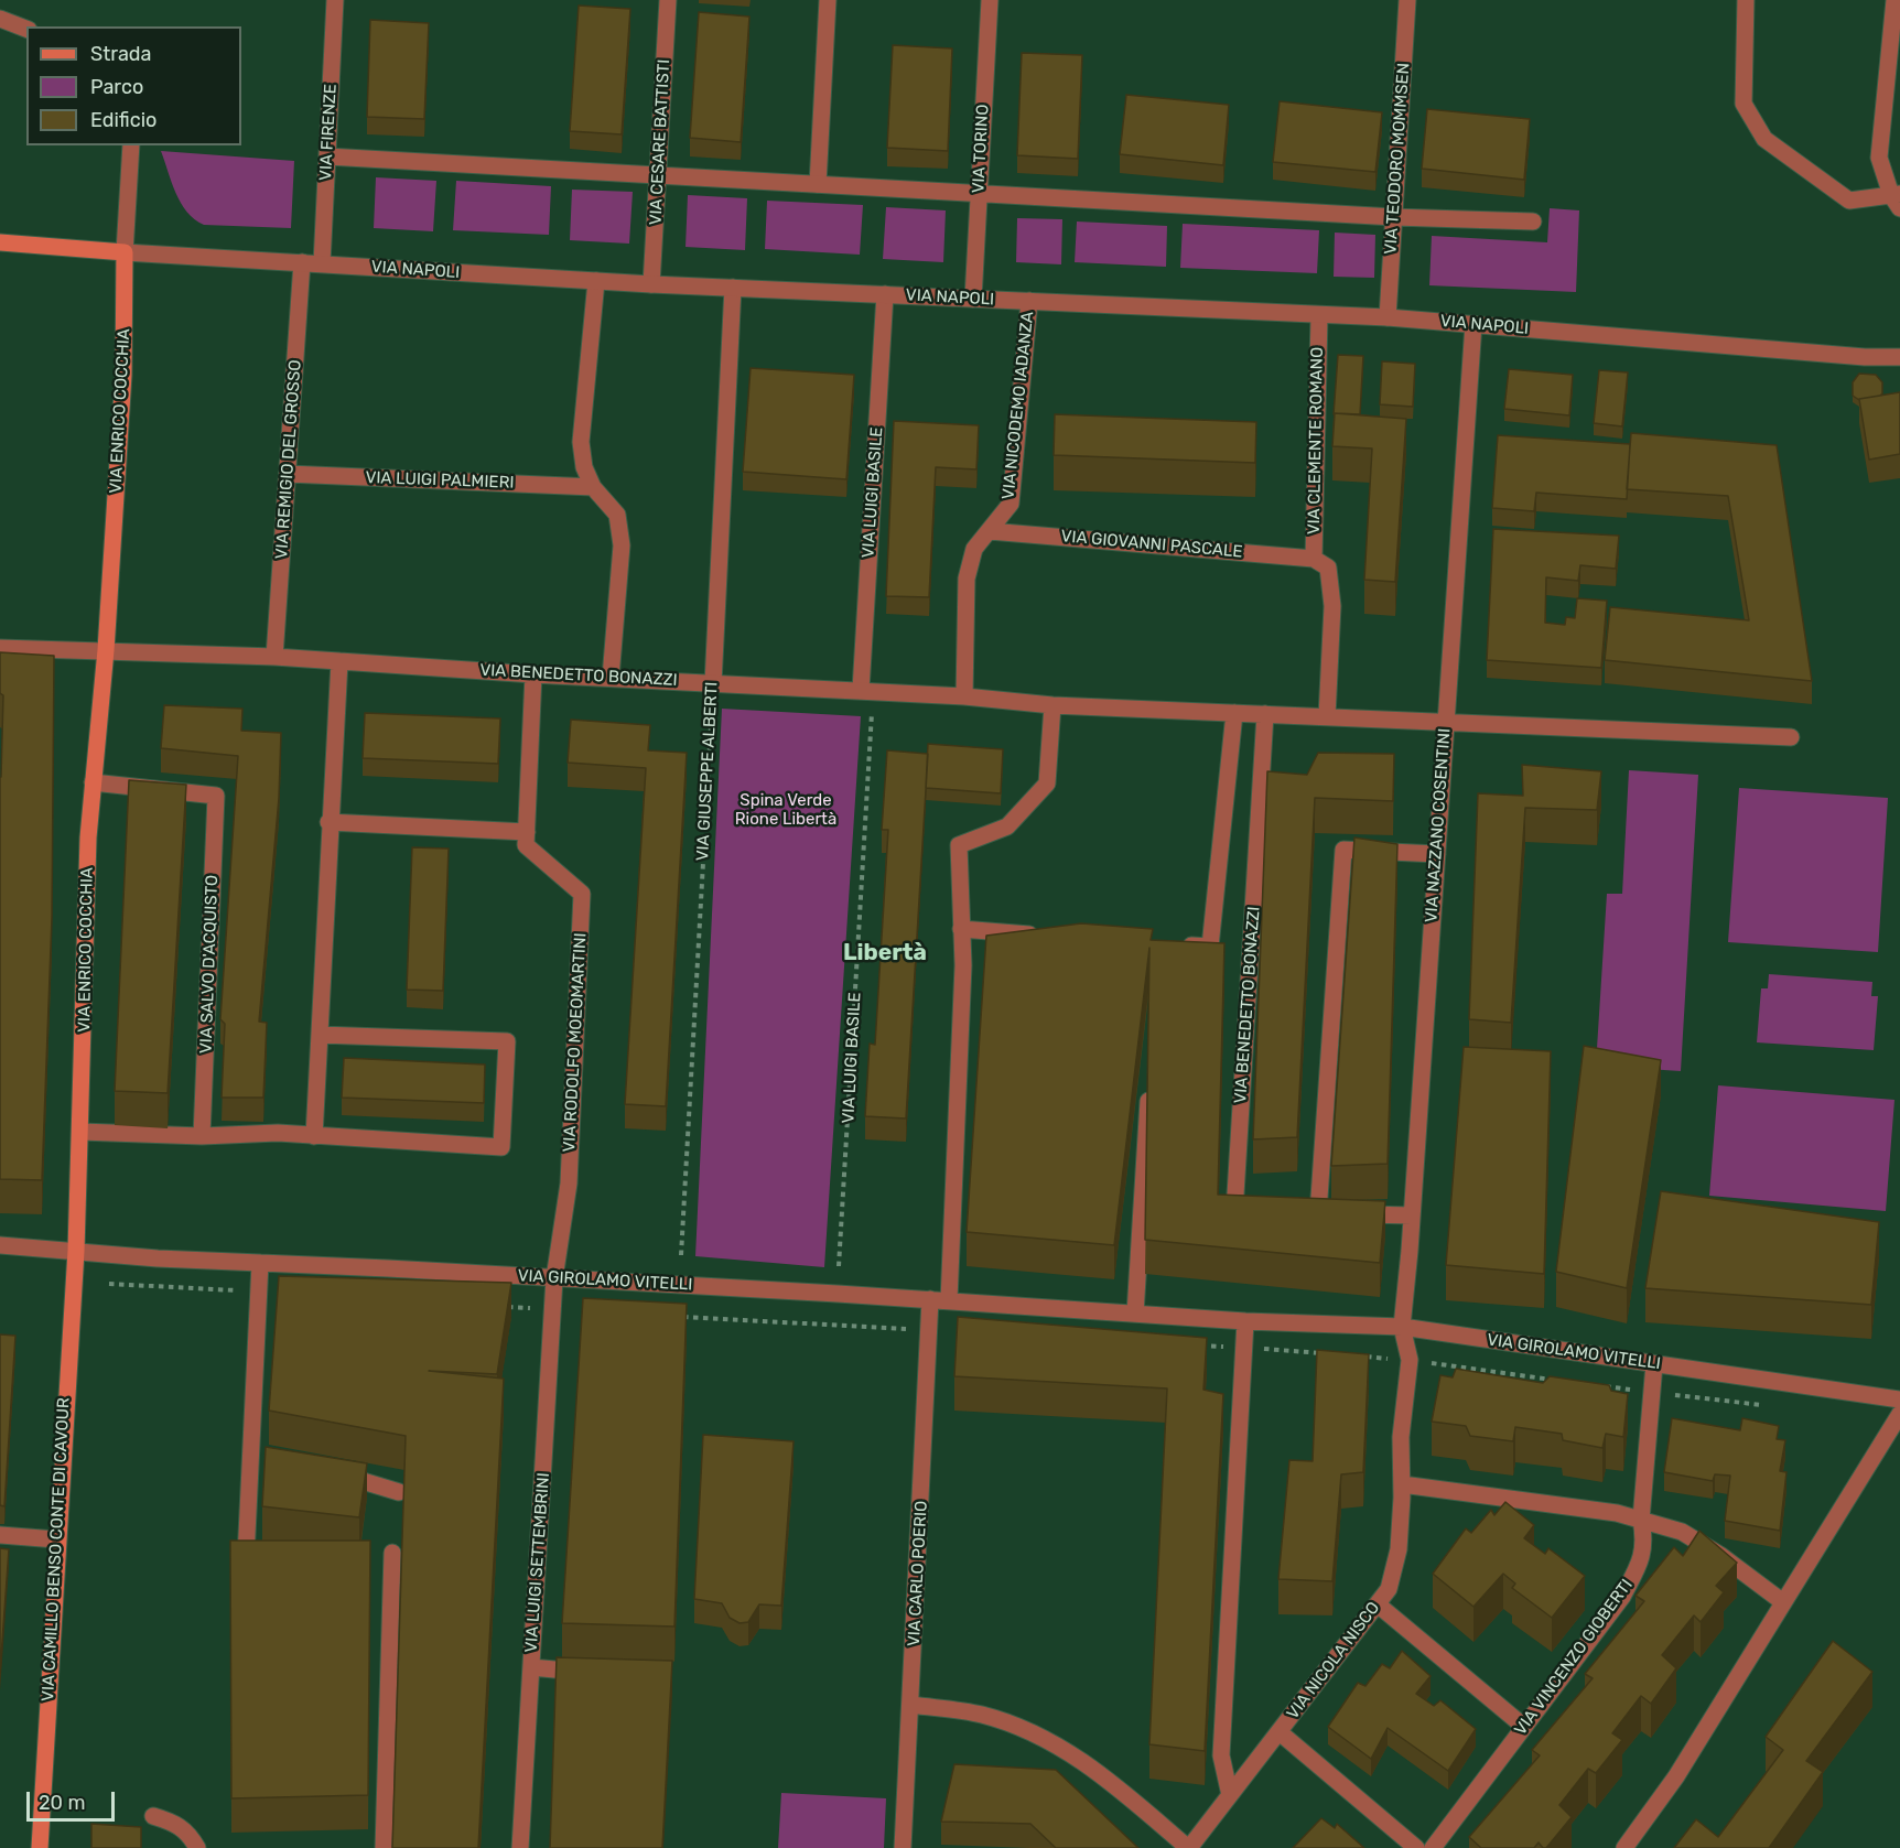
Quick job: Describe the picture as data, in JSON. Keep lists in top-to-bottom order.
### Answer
{
  "streets": {
    "main road": ["VIA NAPOLI", "VIA ENRICO COCCHIA", "VIA CAMILLO BENSO CONTE DI CAVOUR"],
    "street": [
      "VIA FIRENZE",
      "VIA CESARE BATTISTI",
      "VIA TORINO",
      "VIA TEODORO MOMMSEN",
      "VIA NICODEMO IADANZA",
      "VIA CLEMENTE ROMANO",
      "VIA REMIGIO DEL GROSSO",
      "VIA LUIGI PALMIERI",
      "VIA LUIGI BASILE",
      "VIA GIOVANNI PASCALE",
      "VIA BENEDETTO BONAZZI",
      "VIA GIUSEPPE ALBERTI",
      "VIA NAZZANO COSENTINI",
      "VIA SALVO D'ACQUISTO",
      "VIA RODOLFO MOEOMARTINI",
      "VIA GIROLAMO VITELLI",
      "VIA LUIGI SETTEMBRINI",
      "VIA CARLO POERIO",
      "VIA VINCENZO GIOBERTI",
      "VIA NICOLA NISCO"
    ]
  },
  "crossings": [
    ["VIA FIRENZE", "VIA NAPOLI"],
    ["VIA CESARE BATTISTI", "VIA NAPOLI"],
    ["VIA TORINO", "VIA NAPOLI"],
    ["VIA TEODORO MOMMSEN", "VIA NAPOLI"],
    ["VIA NAPOLI", "VIA NICODEMO IADANZA"],
    ["VIA NAPOLI", "VIA ENRICO COCCHIA"],
    ["VIA NAPOLI", "VIA CLEMENTE ROMANO"],
    ["VIA NAPOLI", "VIA REMIGIO DEL GROSSO"],
    ["VIA NAPOLI", "VIA LUIGI BASILE"],
    ["VIA NAPOLI", "VIA GIUSEPPE ALBERTI"],
    ["VIA NAPOLI", "VIA NAZZANO COSENTINI"],
    ["VIA NICODEMO IADANZA", "VIA GIOVANNI PASCALE"],
    ["VIA NICODEMO IADANZA", "VIA BENEDETTO BONAZZI"],
    ["VIA ENRICO COCCHIA", "VIA BENEDETTO BONAZZI"],
    ["VIA ENRICO COCCHIA", "VIA SALVO D'ACQUISTO"],
    ["VIA ENRICO COCCHIA", "VIA GIROLAMO VITELLI"],
    ["VIA ENRICO COCCHIA", "VIA CAMILLO BENSO CONTE DI CAVOUR"],
    ["VIA CLEMENTE ROMANO", "VIA GIOVANNI PASCALE"],
    ["VIA CLEMENTE ROMANO", "VIA BENEDETTO BONAZZI"],
    ["VIA REMIGIO DEL GROSSO", "VIA LUIGI PALMIERI"],
    ["VIA REMIGIO DEL GROSSO", "VIA BENEDETTO BONAZZI"],
    ["VIA LUIGI BASILE", "VIA BENEDETTO BONAZZI"],
    ["VIA BENEDETTO BONAZZI", "VIA GIUSEPPE ALBERTI"],
    ["VIA BENEDETTO BONAZZI", "VIA NAZZANO COSENTINI"],
    ["VIA BENEDETTO BONAZZI", "VIA RODOLFO MOEOMARTINI"],
    ["VIA NAZZANO COSENTINI", "VIA GIROLAMO VITELLI"],
    ["VIA NAZZANO COSENTINI", "VIA NICOLA NISCO"],
    ["VIA RODOLFO MOEOMARTINI", "VIA GIROLAMO VITELLI"],
    ["VIA RODOLFO MOEOMARTINI", "VIA LUIGI SETTEMBRINI"],
    ["VIA GIROLAMO VITELLI", "VIA CAMILLO BENSO CONTE DI CAVOUR"],
    ["VIA GIROLAMO VITELLI", "VIA LUIGI SETTEMBRINI"],
    ["VIA GIROLAMO VITELLI", "VIA CARLO POERIO"],
    ["VIA GIROLAMO VITELLI", "VIA VINCENZO GIOBERTI"],
    ["VIA GIROLAMO VITELLI", "VIA NICOLA NISCO"]
  ],
  "districts": ["Libertà"],
  "parks": ["Spina Verde Rione Libertà"],
  "legend": ["Strada", "Parco", "Edificio"],
  "scale_bar": "20 m"
}
